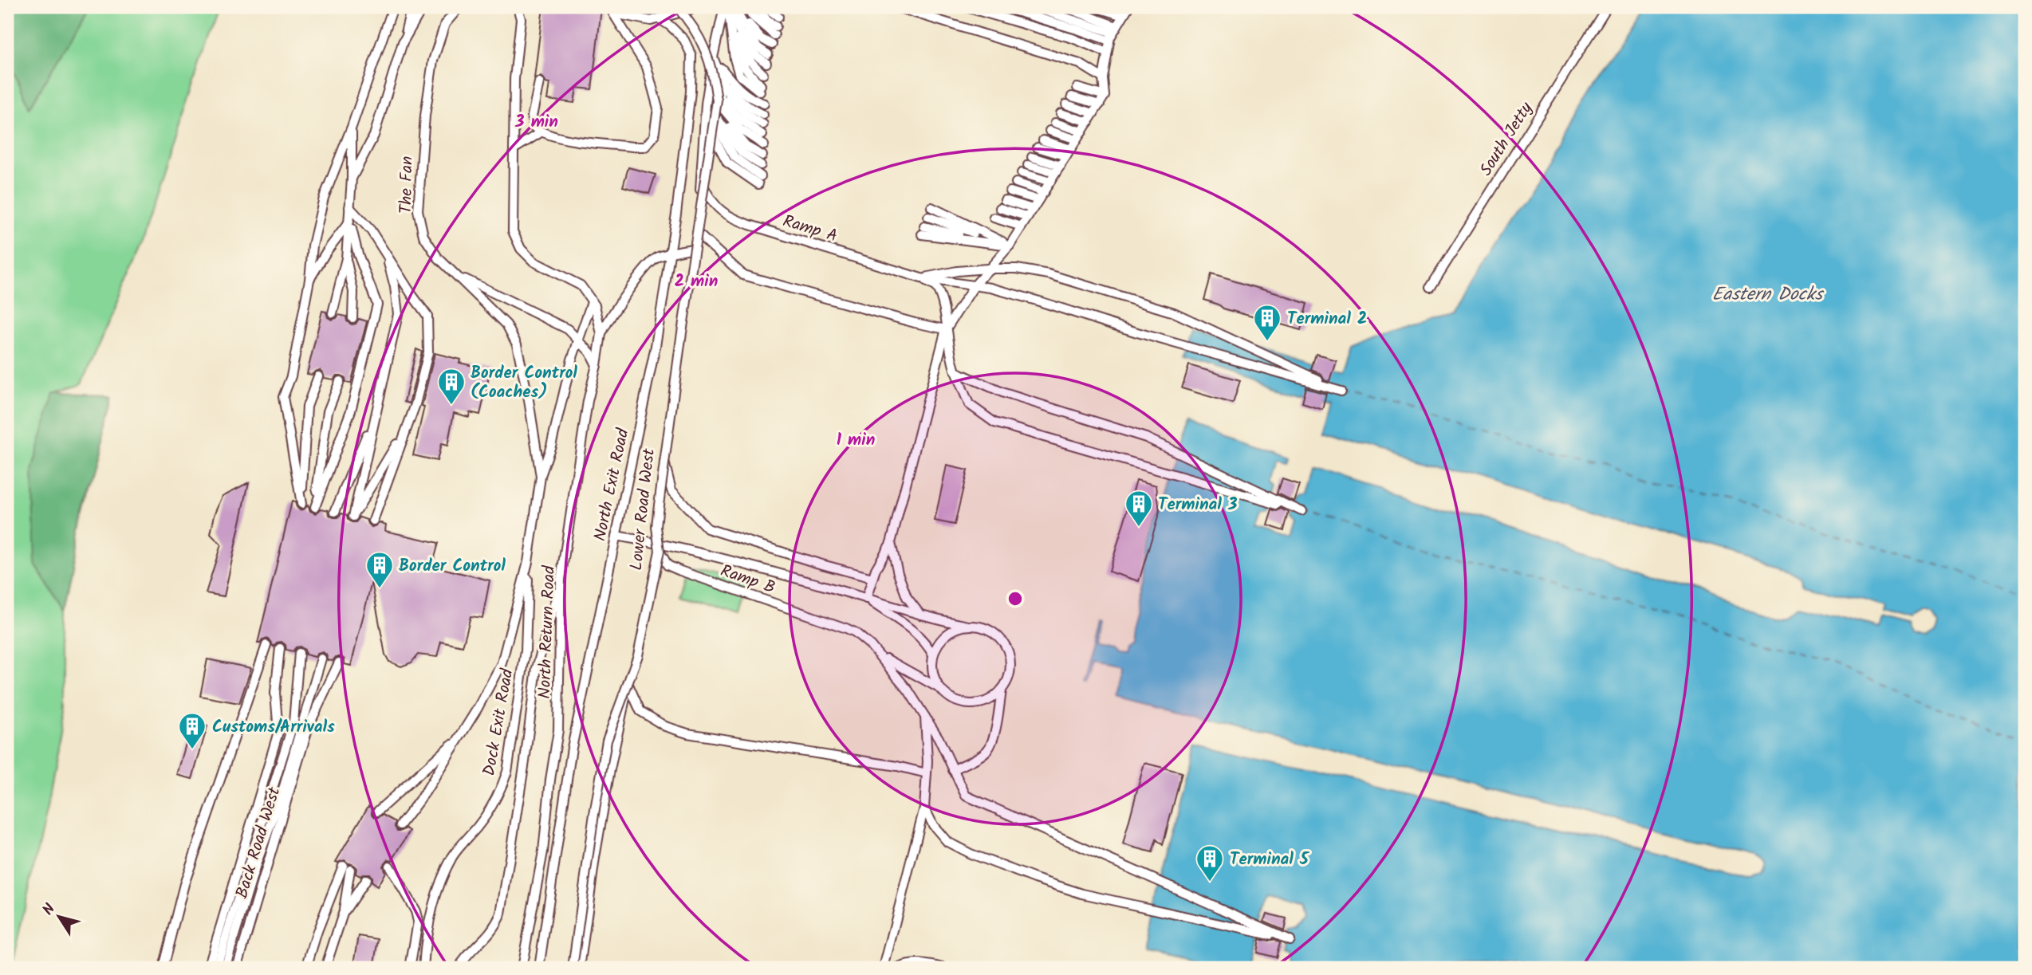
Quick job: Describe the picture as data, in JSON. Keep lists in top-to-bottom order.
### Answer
{
  "streets": {
    "lane": [
      "South Jetty",
      "The Fan",
      "Ramp A",
      "North Exit Road",
      "Lower Road West",
      "Ramp B",
      "North Return Road",
      "Dock Exit Road",
      "Back Road West"
    ]
  },
  "crossings": [
    ["Lower Road West", "Ramp B"]
  ],
  "water": ["Eastern Docks"],
  "places": {
    "building": [
      "Terminal 2",
      "Border Control (Coaches)",
      "Terminal 3",
      "Border Control",
      "Customs/Arrivals",
      "Terminal 5"
    ]
  },
  "north": "top left",
  "rings": ["3 min", "2 min", "1 min"]
}
